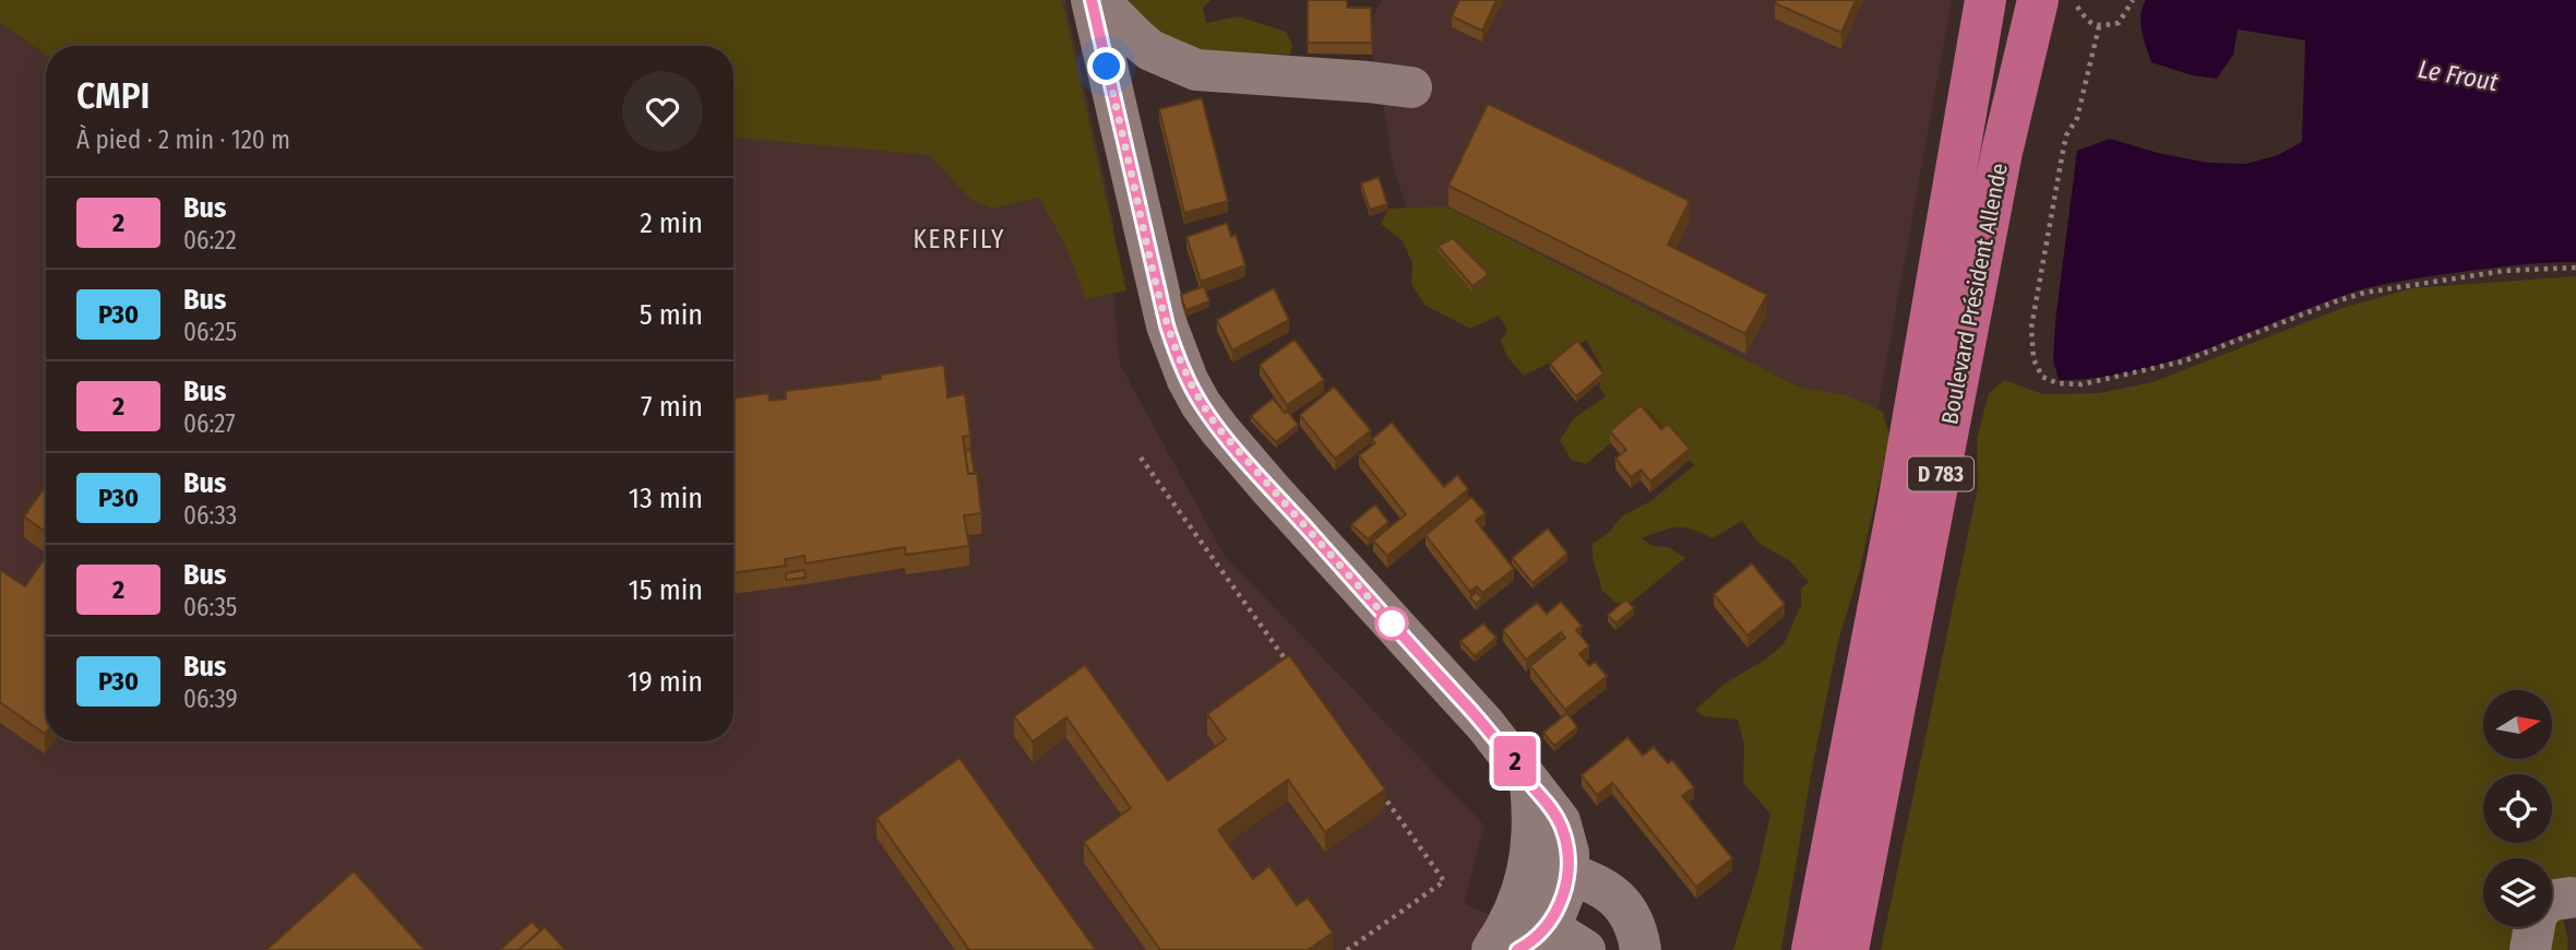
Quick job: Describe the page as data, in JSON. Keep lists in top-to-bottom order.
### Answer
{
  "streets": {
    "main road": ["Boulevard Président Allende", "D 783"]
  },
  "districts": ["KERFILY"],
  "water": ["Le Frout"],
  "lines": ["bus line 2"],
  "north": "right",
  "page": {
    "on_map": "2",
    "heading": ["CMPI", "À pied · 2 min · 120 m"],
    "list": [
      {
        "mark": "2",
        "name": "Bus",
        "note": "06:22",
        "value": "2 min"
      },
      {
        "mark": "P30",
        "name": "Bus",
        "note": "06:25",
        "value": "5 min"
      },
      {
        "mark": "2",
        "name": "Bus",
        "note": "06:27",
        "value": "7 min"
      },
      {
        "mark": "P30",
        "name": "Bus",
        "note": "06:33",
        "value": "13 min"
      },
      {
        "mark": "2",
        "name": "Bus",
        "note": "06:35",
        "value": "15 min"
      },
      {
        "mark": "P30",
        "name": "Bus",
        "note": "06:39",
        "value": "19 min"
      }
    ]
  }
}
